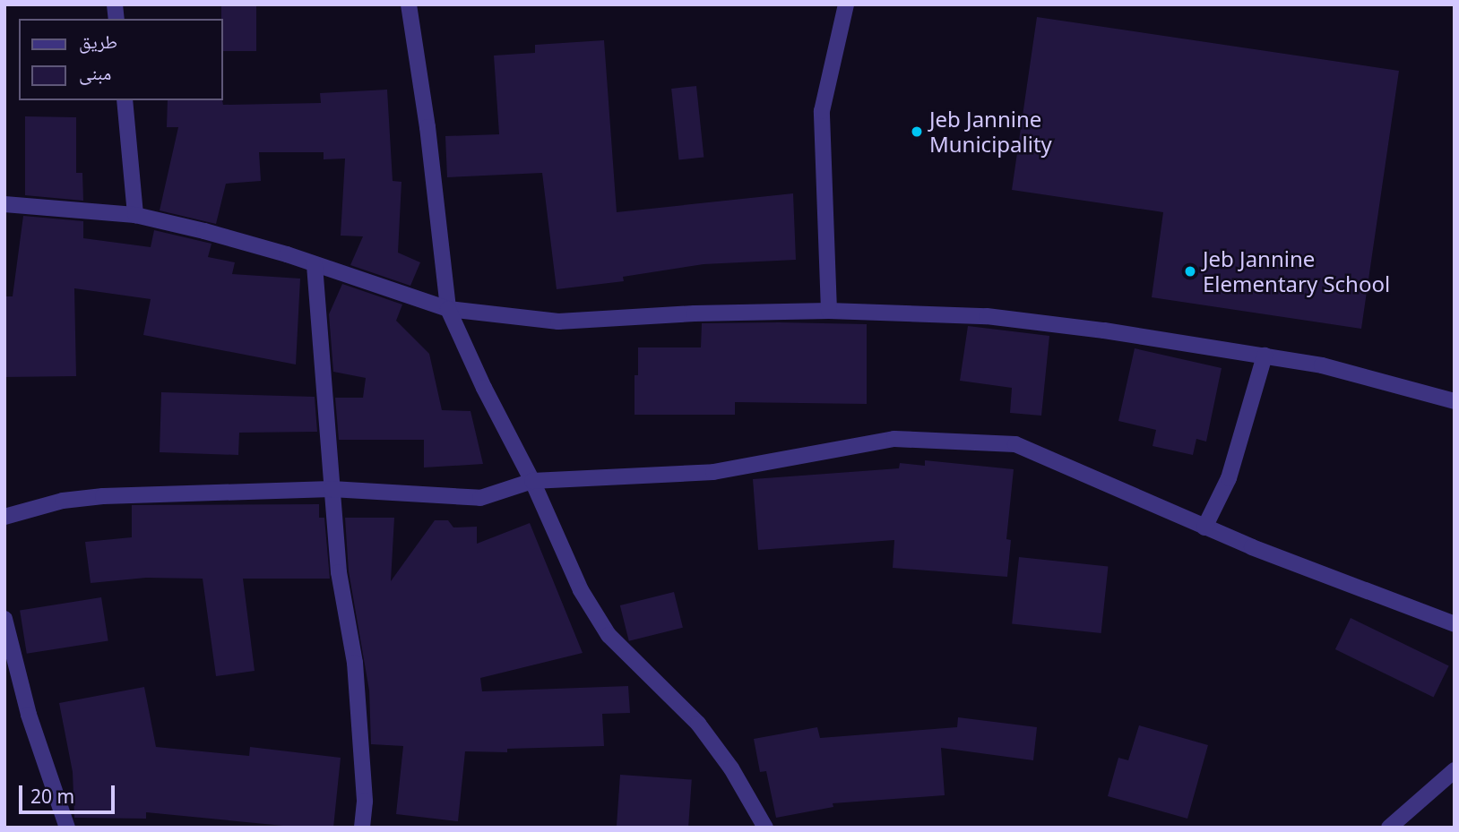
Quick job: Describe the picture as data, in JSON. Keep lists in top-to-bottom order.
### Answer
{
  "places": ["Jeb Jannine Municipality", "Jeb Jannine Elementary School"],
  "legend": ["طريق", "مبنى"],
  "scale_bar": "20 m"
}
